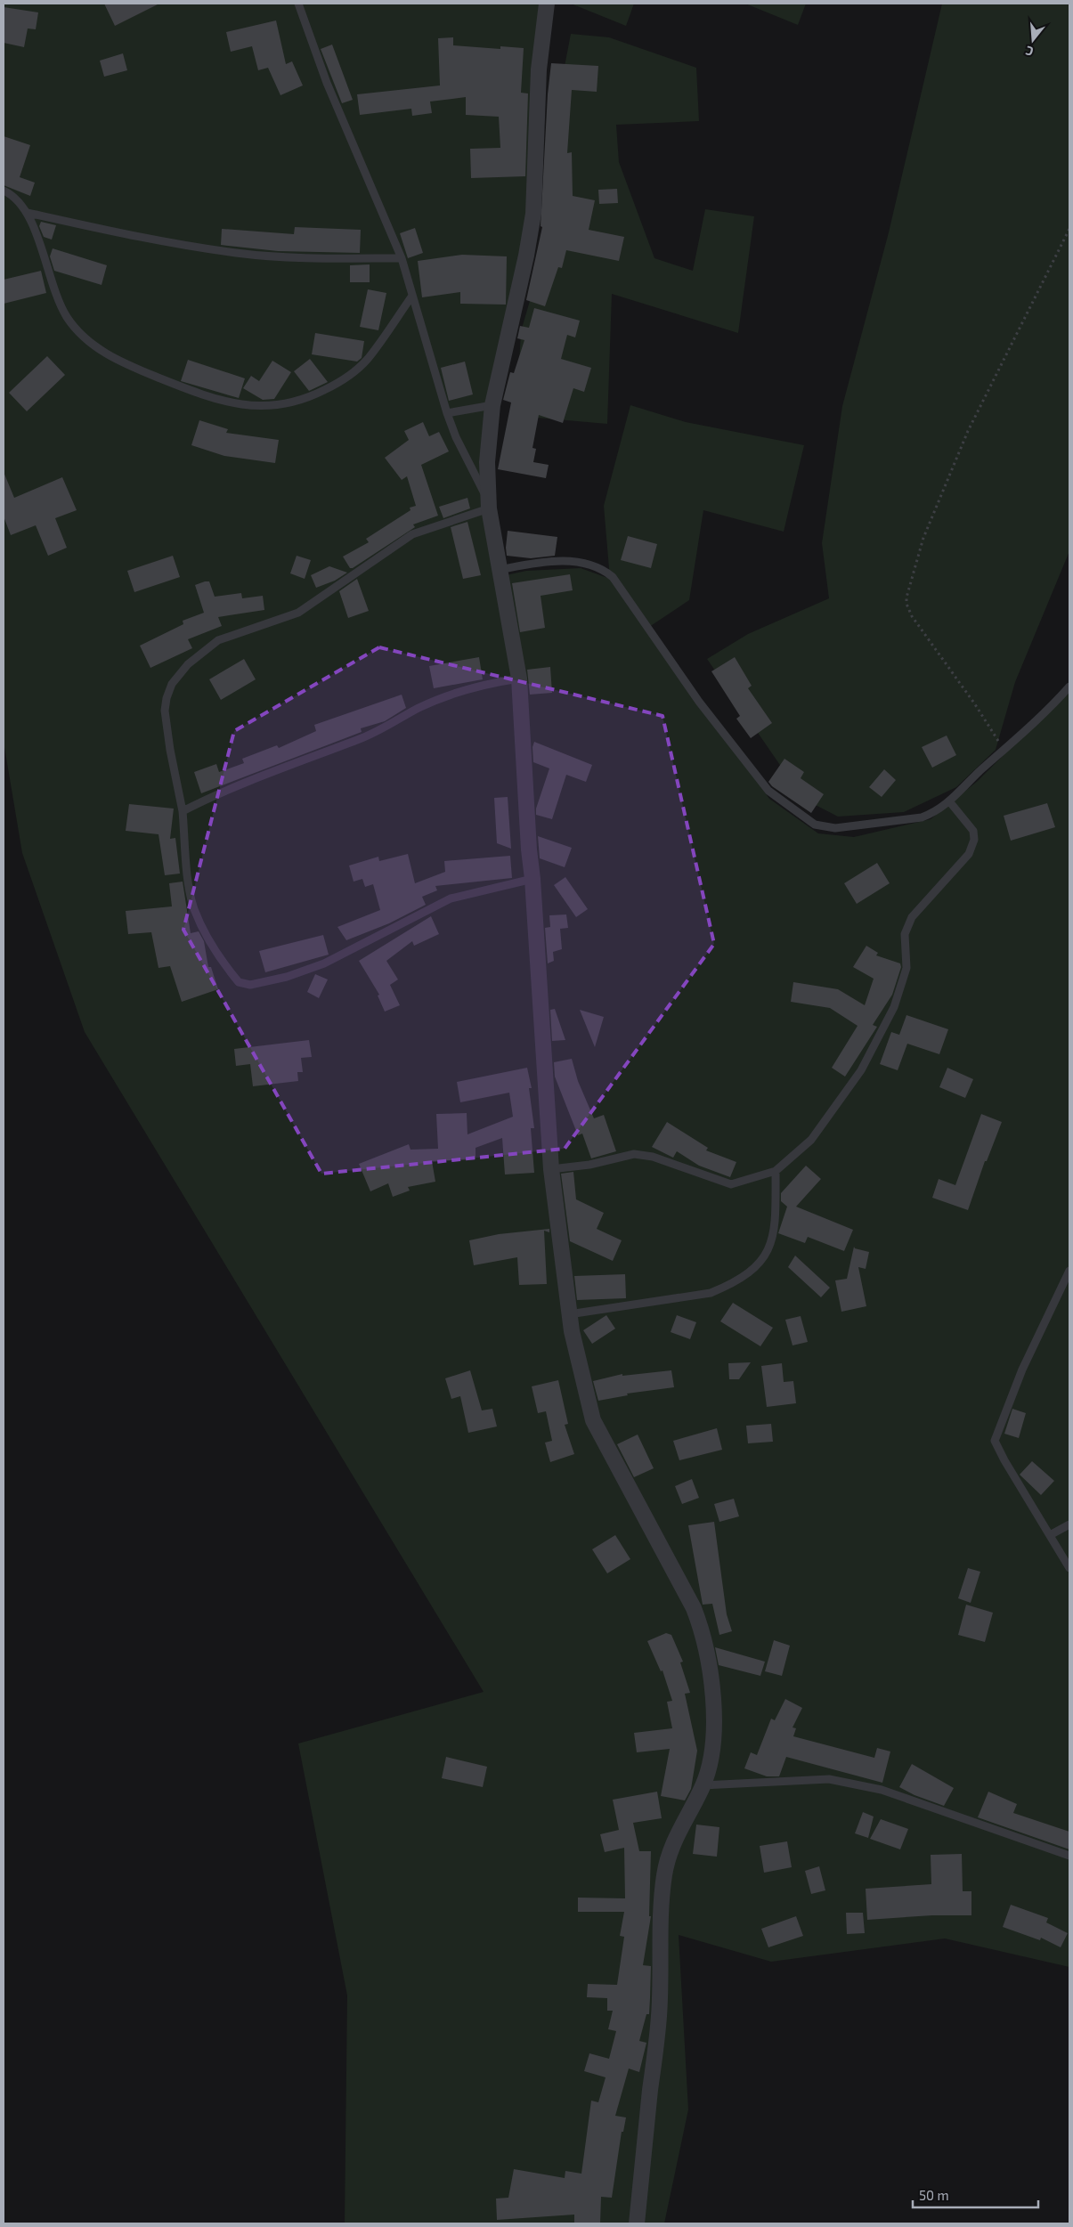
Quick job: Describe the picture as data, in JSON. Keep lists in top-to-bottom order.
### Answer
{
  "scale_bar": "50 m",
  "north": "bottom"
}
